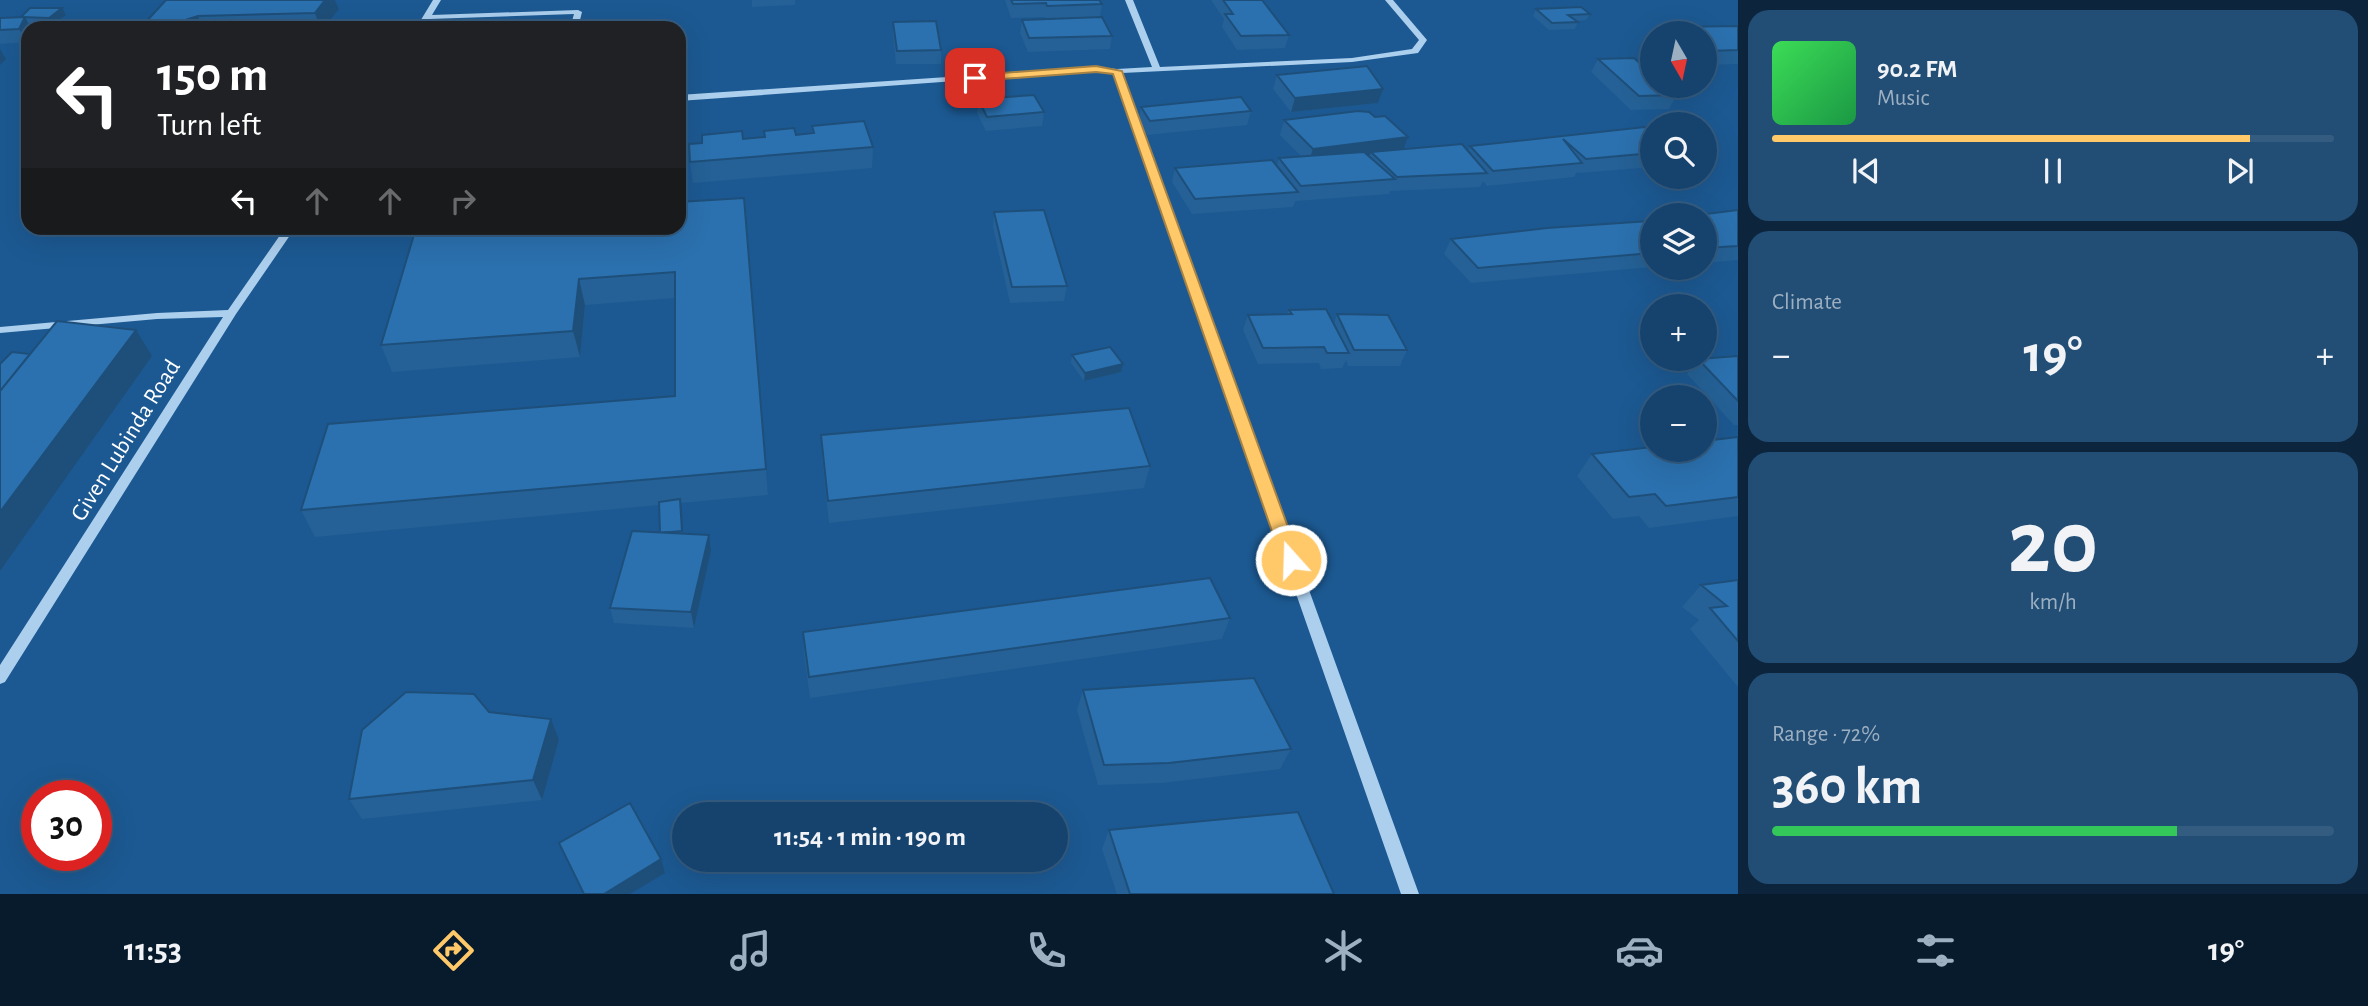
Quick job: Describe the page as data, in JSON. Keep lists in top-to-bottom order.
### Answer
{
  "streets": {
    "street": ["Given Lubinda Road"]
  },
  "north": "bottom",
  "page": {
    "map_buttons": ["+", "−"],
    "turn": ["150 m", "Turn left"],
    "song": ["90.2 FM", "Music"],
    "tile": [
      "Climate",
      ["20", "km/h"],
      ["Range · 72%", "360 km"]
    ],
    "heat": ["−", "19°", "+"],
    "limit": "30",
    "trip": "11:54 · 1 min · 190 m",
    "tabs": ["11:53", "19°"]
  }
}
